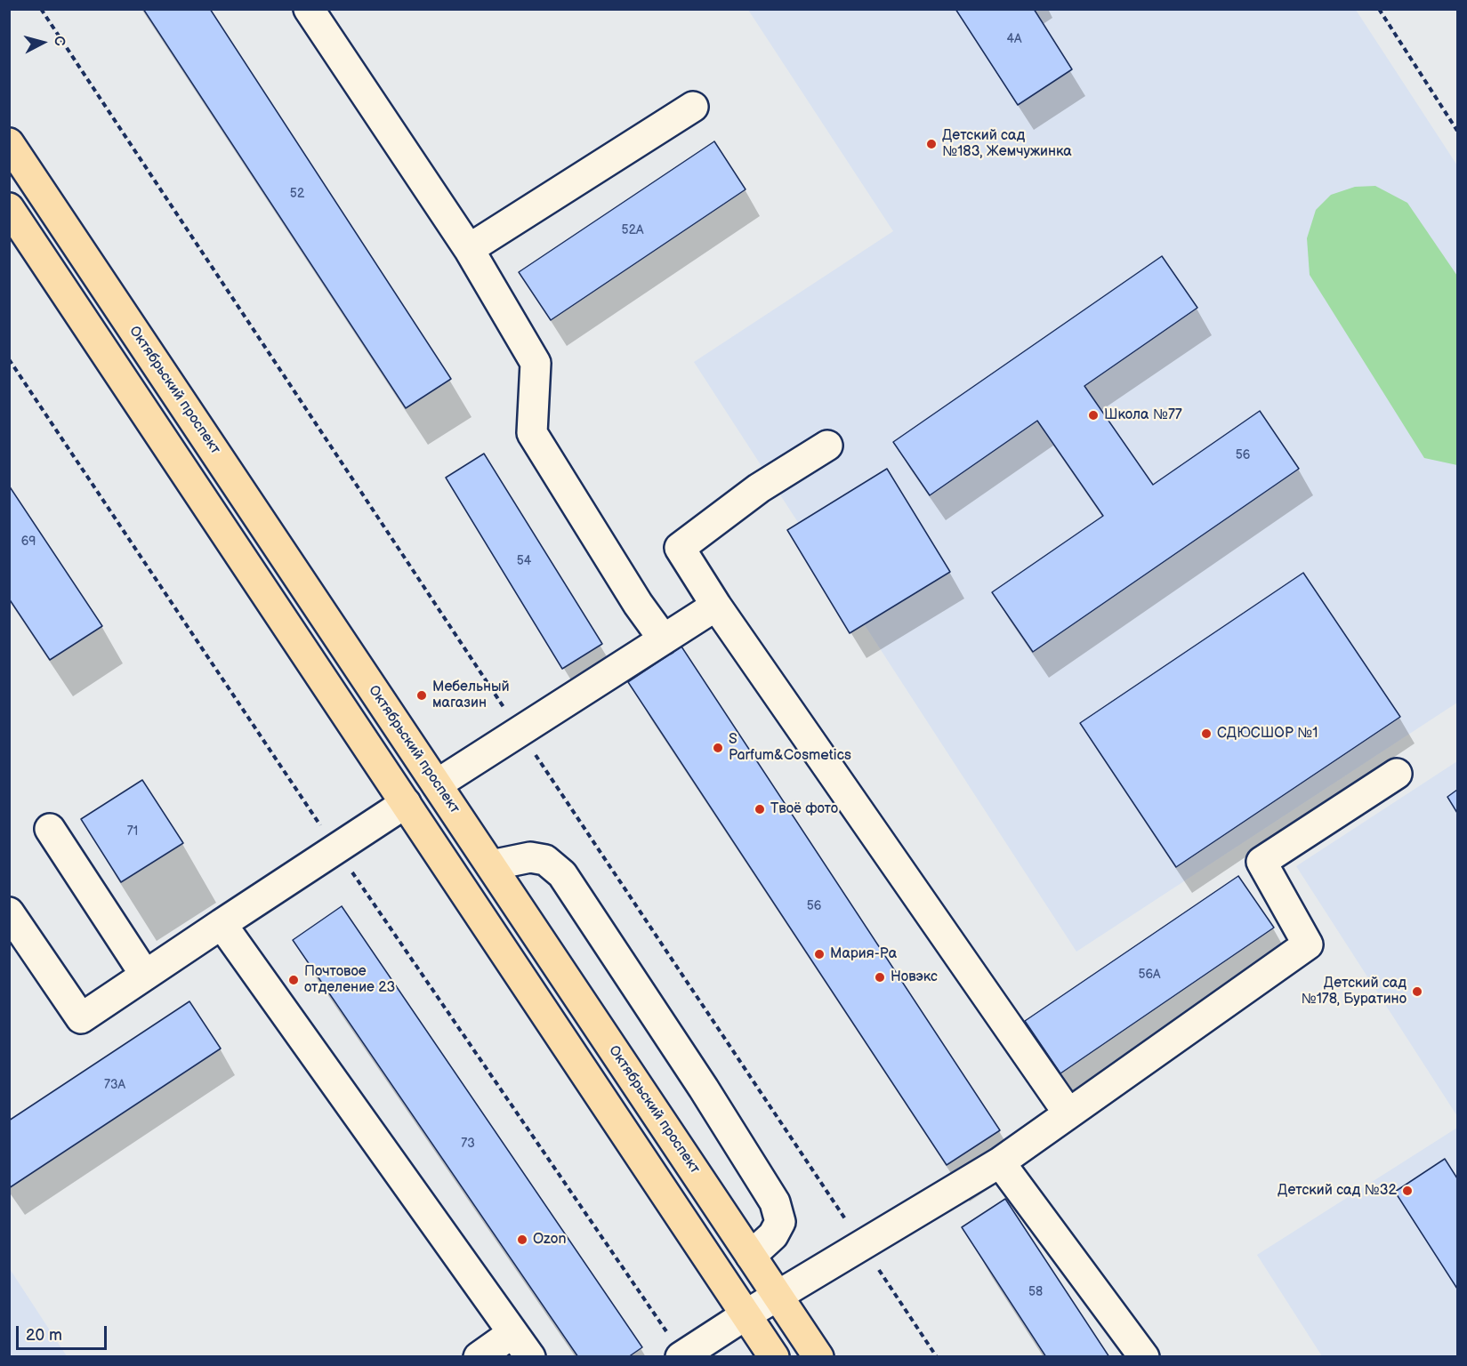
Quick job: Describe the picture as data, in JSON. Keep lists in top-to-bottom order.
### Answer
{
  "streets": {
    "main road": ["Октябрьский проспект"]
  },
  "places": [
    "Детский сад №183, Жемчужинка",
    "Школа №77",
    "Мебельный магазин",
    "СДЮСШОР №1",
    "S Parfum&Cosmetics",
    "Твоё фото",
    "Мария-Ра",
    "Новэкс",
    "Почтовое отделение 23",
    "Детский сад №178, Буратино",
    "Детский сад №32",
    "Ozon"
  ],
  "house_numbers": [
    "4А",
    "52",
    "52А",
    "56",
    "69",
    "54",
    "71",
    "56",
    "56А",
    "73А",
    "73",
    "58"
  ],
  "scale_bar": "20 m",
  "north": "right"
}
